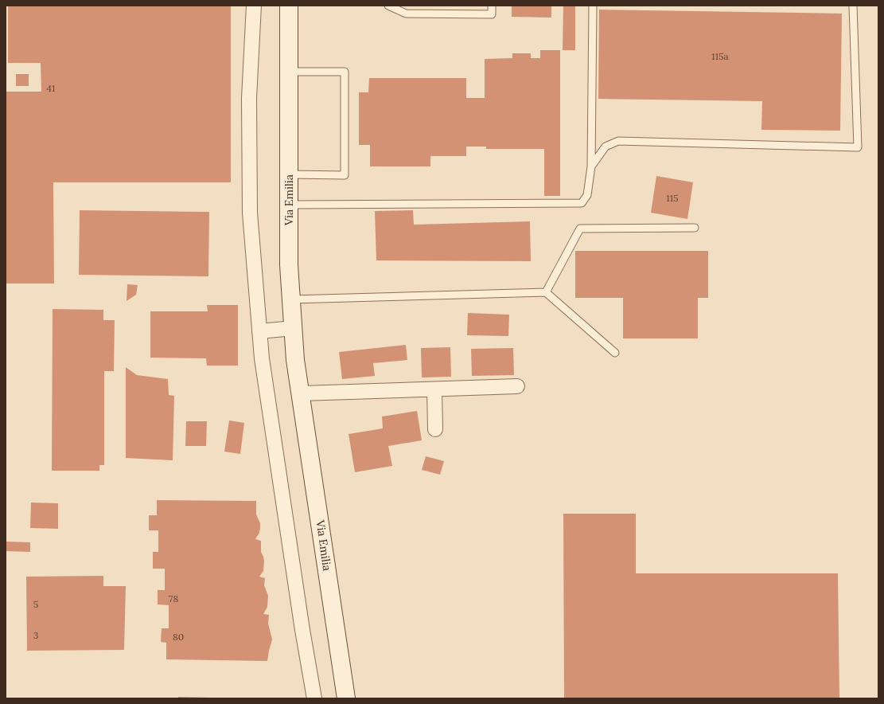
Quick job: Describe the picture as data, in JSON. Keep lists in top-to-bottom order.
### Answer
{
  "streets": {
    "main road": ["Via Emilia"]
  },
  "house_numbers": [
    "115a",
    "41",
    "115",
    "78",
    "5",
    "3",
    "80"
  ]
}
